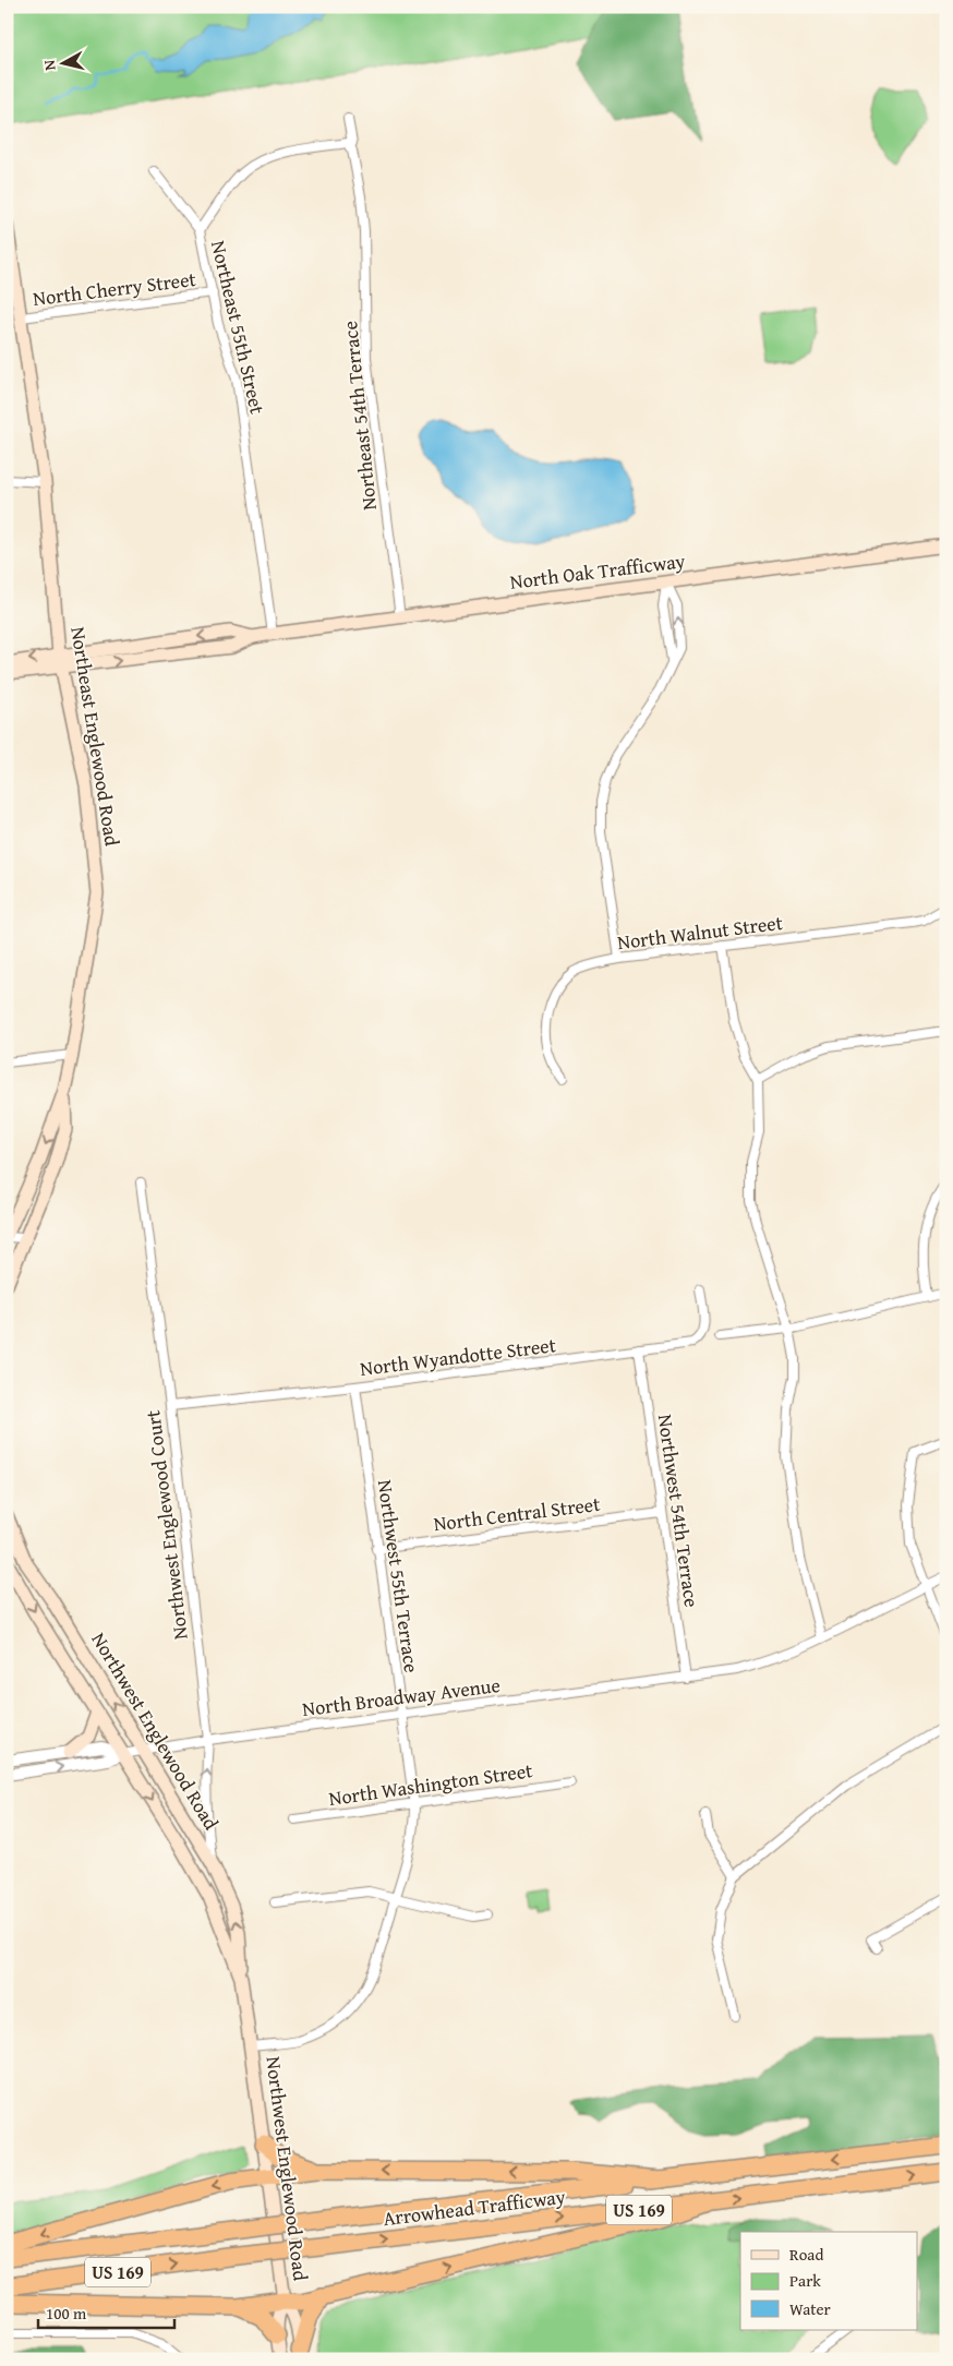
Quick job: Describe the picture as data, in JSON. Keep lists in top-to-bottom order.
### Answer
{
  "streets": {
    "highway": ["Arrowhead Trafficway", "US 169"],
    "main road": ["North Oak Trafficway", "Northeast Englewood Road", "Northwest Englewood Road"],
    "street": [
      "North Cherry Street",
      "Northeast 55th Street",
      "Northeast 54th Terrace",
      "North Walnut Street",
      "North Wyandotte Street",
      "Northwest 54th Terrace",
      "North Central Street",
      "Northwest Englewood Court",
      "Northwest 55th Terrace",
      "North Broadway Avenue",
      "North Washington Street"
    ]
  },
  "crossings": [
    ["North Cherry Street", "Northeast 55th Street"],
    ["North Cherry Street", "Northeast Englewood Road"],
    ["Northeast 55th Street", "North Oak Trafficway"],
    ["Northeast 54th Terrace", "North Oak Trafficway"],
    ["North Oak Trafficway", "Northeast Englewood Road"],
    ["North Wyandotte Street", "Northwest 54th Terrace"],
    ["North Wyandotte Street", "Northwest Englewood Court"],
    ["North Wyandotte Street", "Northwest 55th Terrace"],
    ["Northwest 54th Terrace", "North Central Street"],
    ["Northwest 54th Terrace", "North Broadway Avenue"],
    ["North Central Street", "Northwest 55th Terrace"],
    ["Northwest Englewood Court", "North Broadway Avenue"],
    ["Northwest Englewood Court", "Northwest Englewood Road"],
    ["Northwest 55th Terrace", "North Broadway Avenue"],
    ["Northwest 55th Terrace", "Northwest Englewood Road"],
    ["Northwest 55th Terrace", "North Washington Street"],
    ["North Broadway Avenue", "Northwest Englewood Road"]
  ],
  "legend": ["Road", "Park", "Water"],
  "scale_bar": "100 m",
  "north": "left"
}
